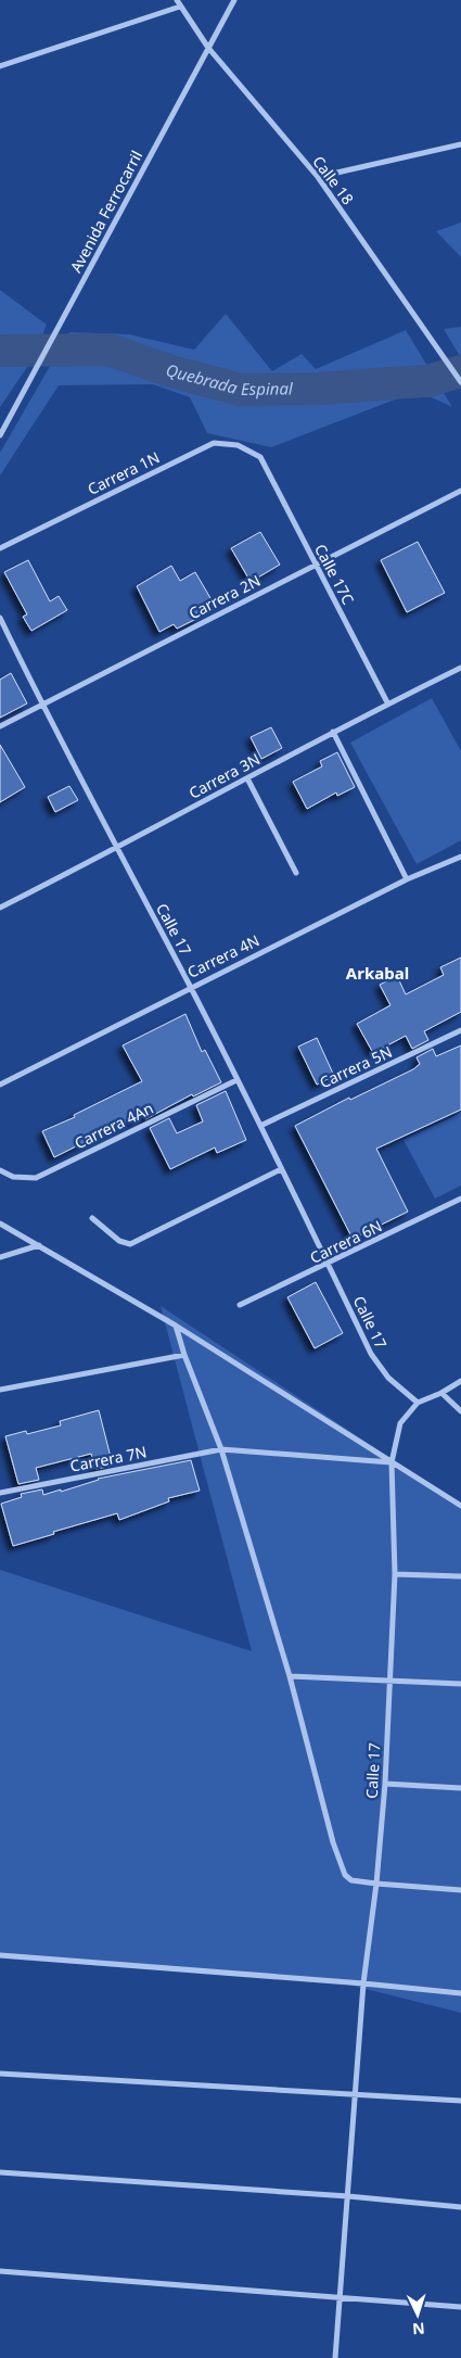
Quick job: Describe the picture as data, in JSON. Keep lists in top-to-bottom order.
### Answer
{
  "streets": {
    "street": [
      "Calle 18",
      "Avenida Ferrocarril",
      "Carrera 1N",
      "Calle 17C",
      "Carrera 2N",
      "Carrera 3N",
      "Calle 17",
      "Carrera 4N",
      "Carrera 5N",
      "Carrera 4An",
      "Carrera 6N",
      "Carrera 7N"
    ]
  },
  "crossings": [
    ["Calle 18", "Avenida Ferrocarril"],
    ["Carrera 1N", "Calle 17C"],
    ["Calle 17C", "Carrera 2N"],
    ["Calle 17C", "Carrera 3N"],
    ["Carrera 2N", "Calle 17"],
    ["Carrera 3N", "Calle 17"],
    ["Calle 17", "Carrera 4N"],
    ["Calle 17", "Carrera 5N"],
    ["Calle 17", "Carrera 4An"],
    ["Calle 17", "Carrera 6N"],
    ["Calle 17", "Carrera 7N"]
  ],
  "districts": ["Arkabal"],
  "water": ["Quebrada Espinal"],
  "north": "bottom"
}
